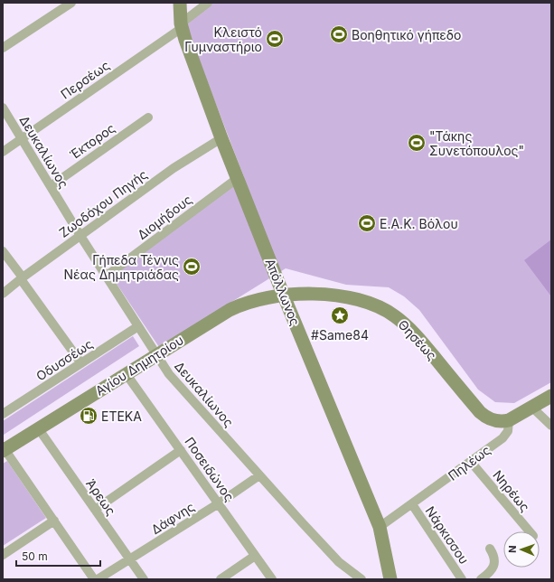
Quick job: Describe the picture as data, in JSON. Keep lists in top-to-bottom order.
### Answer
{
  "streets": {
    "main road": ["Απόλλωνος", "Θησέως", "Αγίου Δημητρίου"],
    "street": [
      "Περσέως",
      "Έκτορος",
      "Δευκαλίωνος",
      "Ζωοδόχου Πηγής",
      "Διομήδους",
      "Οδυσσέως",
      "Πηλέως",
      "Ποσειδώνος",
      "Νηρέως",
      "Άρεως",
      "Δάφνης",
      "Νάρκισσου"
    ]
  },
  "crossings": [
    ["Περσέως", "Δευκαλίωνος"],
    ["Περσέως", "Απόλλωνος"],
    ["Έκτορος", "Δευκαλίωνος"],
    ["Δευκαλίωνος", "Ζωοδόχου Πηγής"],
    ["Δευκαλίωνος", "Διομήδους"],
    ["Δευκαλίωνος", "Οδυσσέως"],
    ["Δευκαλίωνος", "Αγίου Δημητρίου"],
    ["Δευκαλίωνος", "Δάφνης"],
    ["Ζωοδόχου Πηγής", "Απόλλωνος"],
    ["Διομήδους", "Απόλλωνος"],
    ["Απόλλωνος", "Θησέως"],
    ["Απόλλωνος", "Αγίου Δημητρίου"],
    ["Απόλλωνος", "Πηλέως"],
    ["Θησέως", "Αγίου Δημητρίου"],
    ["Θησέως", "Πηλέως"],
    ["Αγίου Δημητρίου", "Ποσειδώνος"],
    ["Αγίου Δημητρίου", "Άρεως"],
    ["Πηλέως", "Νηρέως"],
    ["Πηλέως", "Νάρκισσου"],
    ["Ποσειδώνος", "Δάφνης"],
    ["Άρεως", "Δάφνης"]
  ],
  "places": {
    "sports": [
      "Βοηθητικό γήπεδο",
      "Κλειστό Γυμναστήριο",
      "\"Τάκης Συνετόπουλος\"",
      "Ε.Α.Κ. Βόλου",
      "Γήπεδα Τέννις Νέας Δημητριάδας"
    ],
    "place": ["#Same84"],
    "fuel station": ["ΕΤΕΚΑ"]
  },
  "scale_bar": "50 m",
  "north": "left"
}
